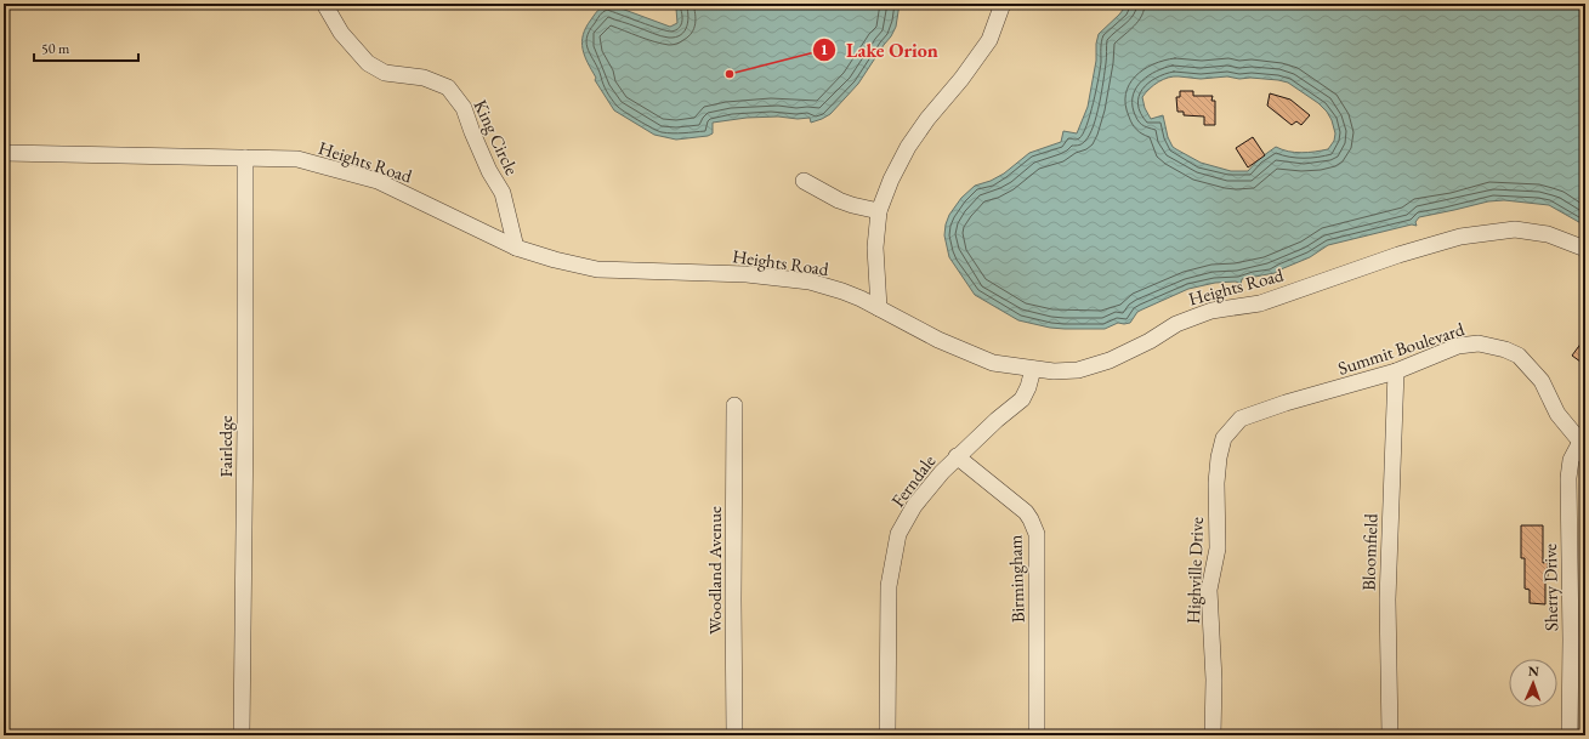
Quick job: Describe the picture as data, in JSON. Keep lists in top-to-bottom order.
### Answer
{
  "streets": {
    "street": [
      "King Circle",
      "Heights Road",
      "Summit Boulevard",
      "Fairledge",
      "Ferndale",
      "Bloomfield",
      "Woodland Avenue",
      "Highville Drive",
      "Birmingham",
      "Sherry Drive"
    ]
  },
  "crossings": [
    ["King Circle", "Heights Road"],
    ["Heights Road", "Fairledge"],
    ["Heights Road", "Ferndale"],
    ["Summit Boulevard", "Bloomfield"],
    ["Summit Boulevard", "Highville Drive"],
    ["Summit Boulevard", "Sherry Drive"],
    ["Ferndale", "Birmingham"]
  ],
  "places": ["Lake Orion"],
  "scale_bar": "50 m",
  "north": "top"
}
